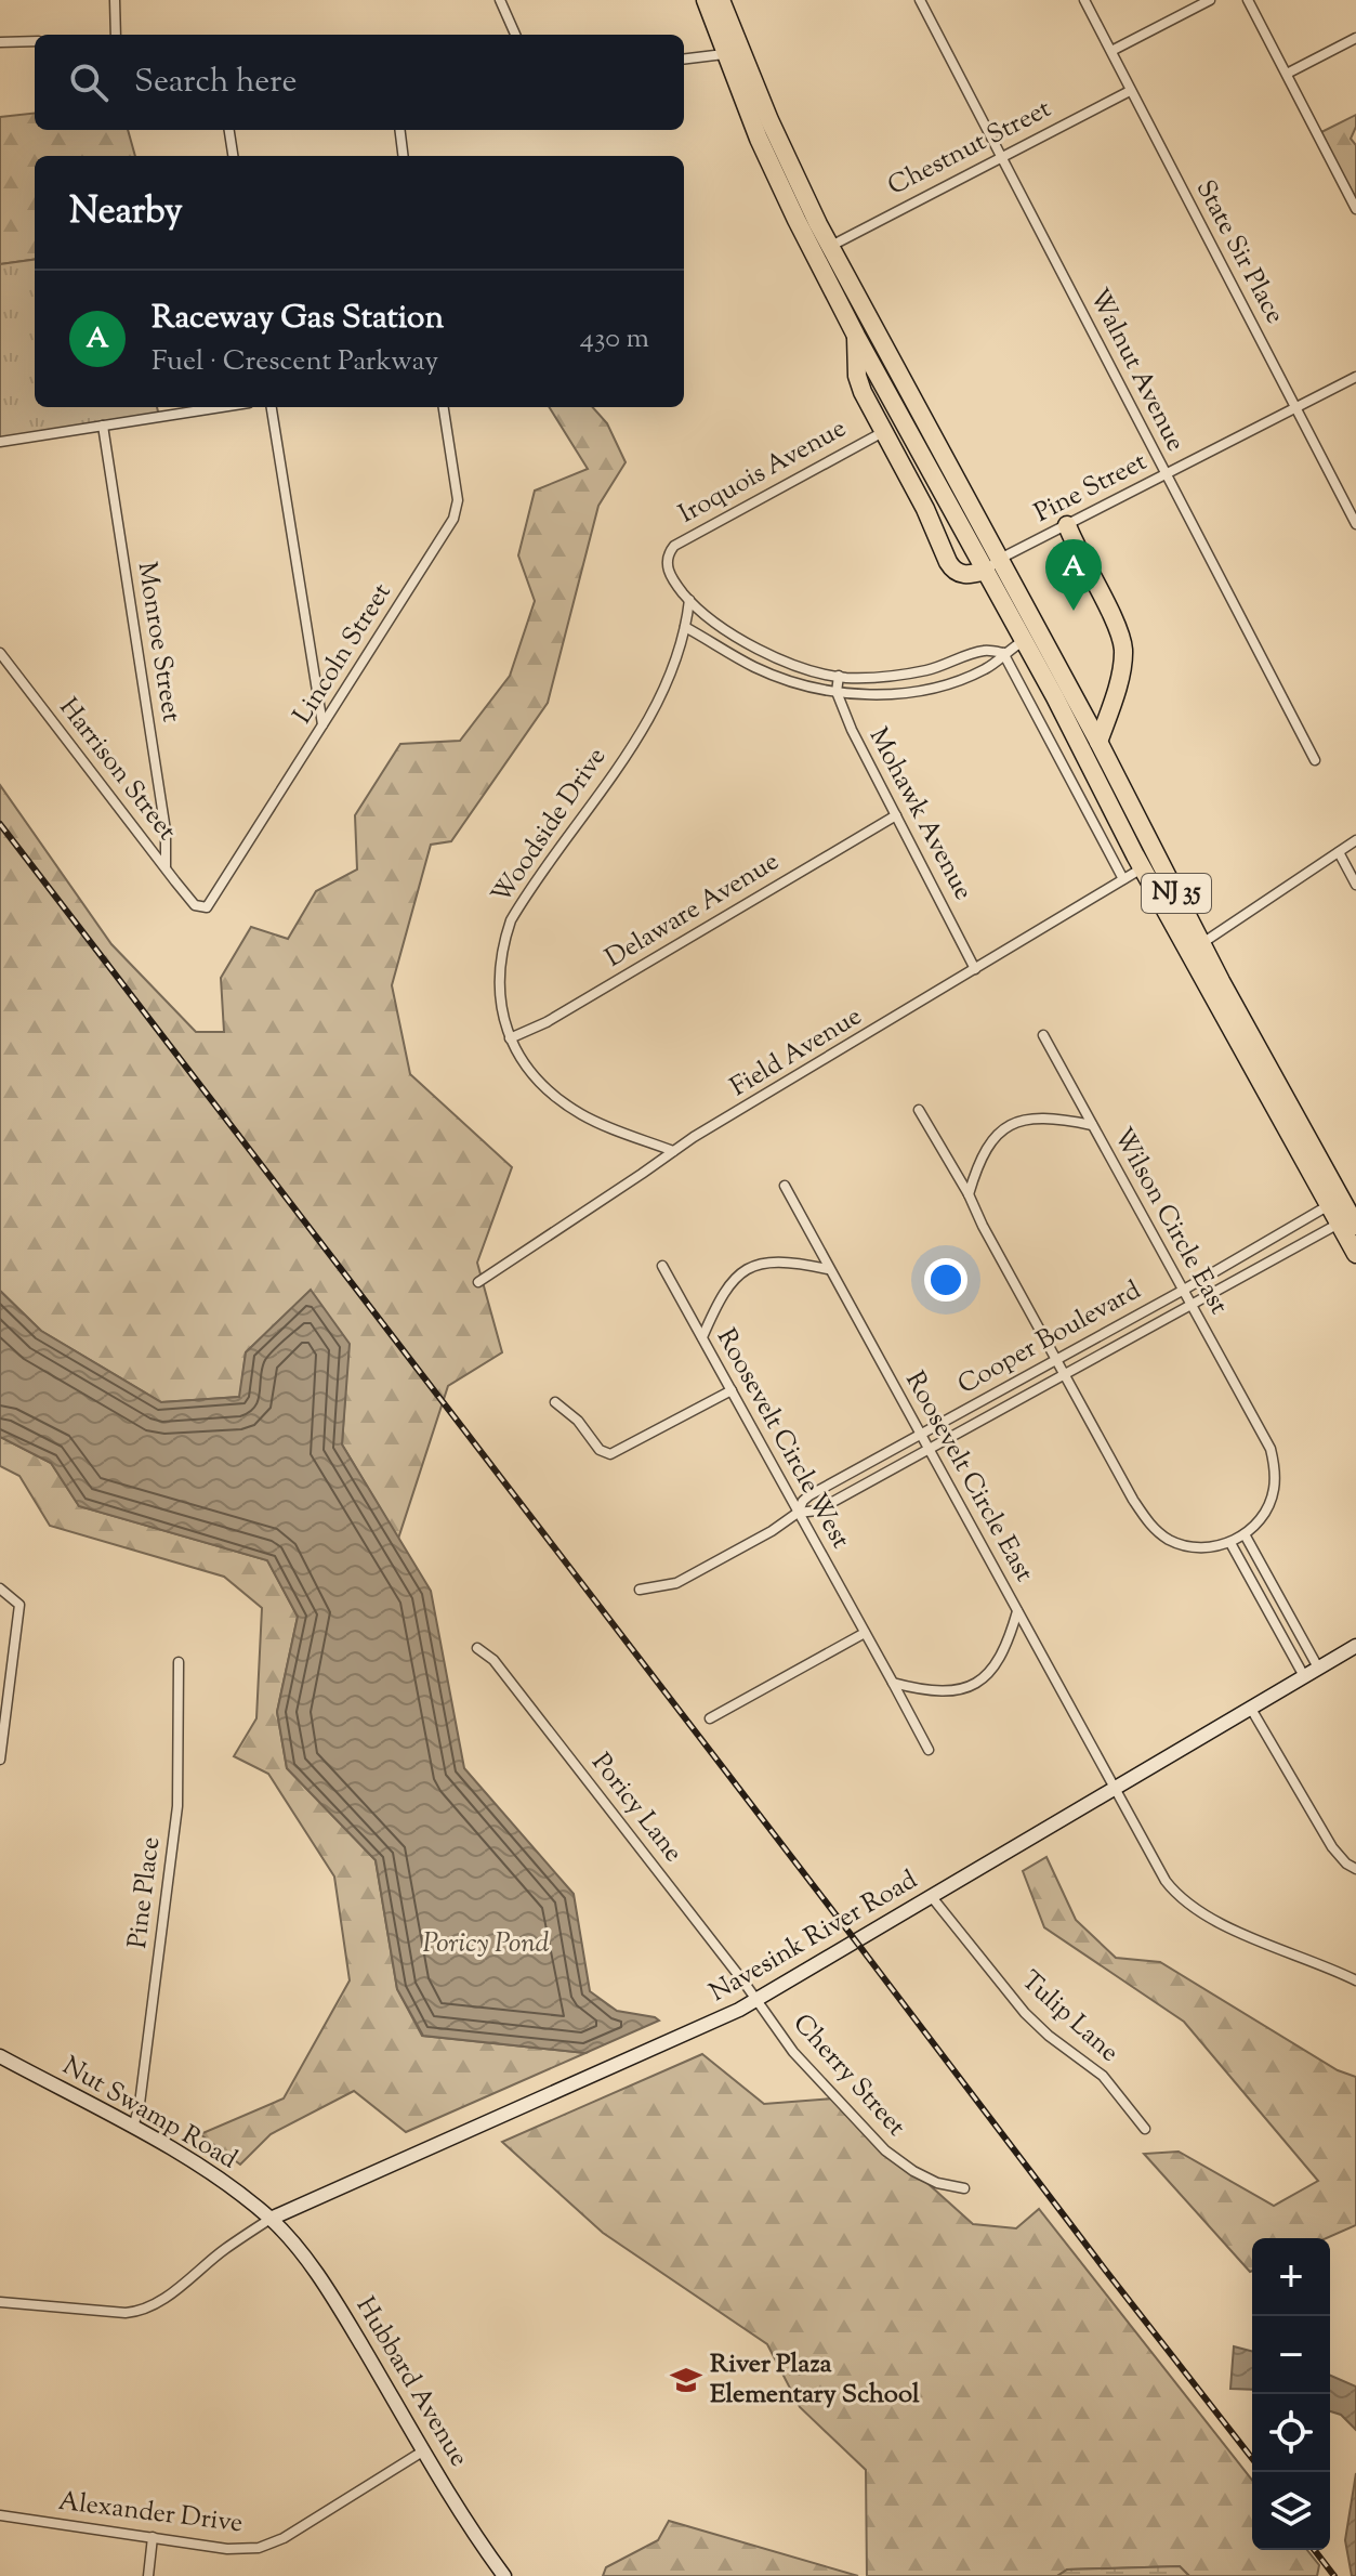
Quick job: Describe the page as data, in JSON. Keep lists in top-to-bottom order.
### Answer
{
  "streets": {
    "highway": ["NJ 35"],
    "main road": ["Navesink River Road", "Nut Swamp Road", "Hubbard Avenue"],
    "street": [
      "Chestnut Street",
      "State Sir Place",
      "Walnut Avenue",
      "Iroquois Avenue",
      "Pine Street",
      "Monroe Street",
      "Lincoln Street",
      "Harrison Street",
      "Mohawk Avenue",
      "Woodside Drive",
      "Delaware Avenue",
      "Field Avenue",
      "Wilson Circle East",
      "Cooper Boulevard",
      "Roosevelt Circle West",
      "Roosevelt Circle East",
      "Poricy Lane",
      "Pine Place",
      "Tulip Lane",
      "Cherry Street",
      "Alexander Drive"
    ]
  },
  "crossings": [
    ["Chestnut Street", "State Sir Place"],
    ["Chestnut Street", "Walnut Avenue"],
    ["Chestnut Street", "NJ 35"],
    ["State Sir Place", "Pine Street"],
    ["Walnut Avenue", "Pine Street"],
    ["Iroquois Avenue", "Woodside Drive"],
    ["Pine Street", "NJ 35"],
    ["Monroe Street", "Harrison Street"],
    ["Lincoln Street", "Harrison Street"],
    ["Mohawk Avenue", "Delaware Avenue"],
    ["Mohawk Avenue", "Field Avenue"],
    ["Woodside Drive", "Delaware Avenue"],
    ["Woodside Drive", "Field Avenue"],
    ["NJ 35", "Field Avenue"],
    ["NJ 35", "Cooper Boulevard"],
    ["Wilson Circle East", "Cooper Boulevard"],
    ["Cooper Boulevard", "Roosevelt Circle West"],
    ["Cooper Boulevard", "Roosevelt Circle East"],
    ["Roosevelt Circle East", "Navesink River Road"],
    ["Poricy Lane", "Navesink River Road"],
    ["Poricy Lane", "Cherry Street"],
    ["Pine Place", "Nut Swamp Road"],
    ["Navesink River Road", "Tulip Lane"],
    ["Navesink River Road", "Cherry Street"],
    ["Navesink River Road", "Nut Swamp Road"],
    ["Navesink River Road", "Hubbard Avenue"],
    ["Nut Swamp Road", "Hubbard Avenue"],
    ["Hubbard Avenue", "Alexander Drive"]
  ],
  "water": ["Poricy Pond"],
  "places": {
    "school or university": ["River Plaza Elementary School"]
  },
  "page": {
    "search": "Search here",
    "heading": "Nearby",
    "list": [
      {
        "mark": "A",
        "name": "Raceway Gas Station",
        "note": "Fuel · Crescent Parkway",
        "value": "430 m"
      }
    ],
    "pins": "A",
    "map_buttons": ["+", "−"]
  }
}
